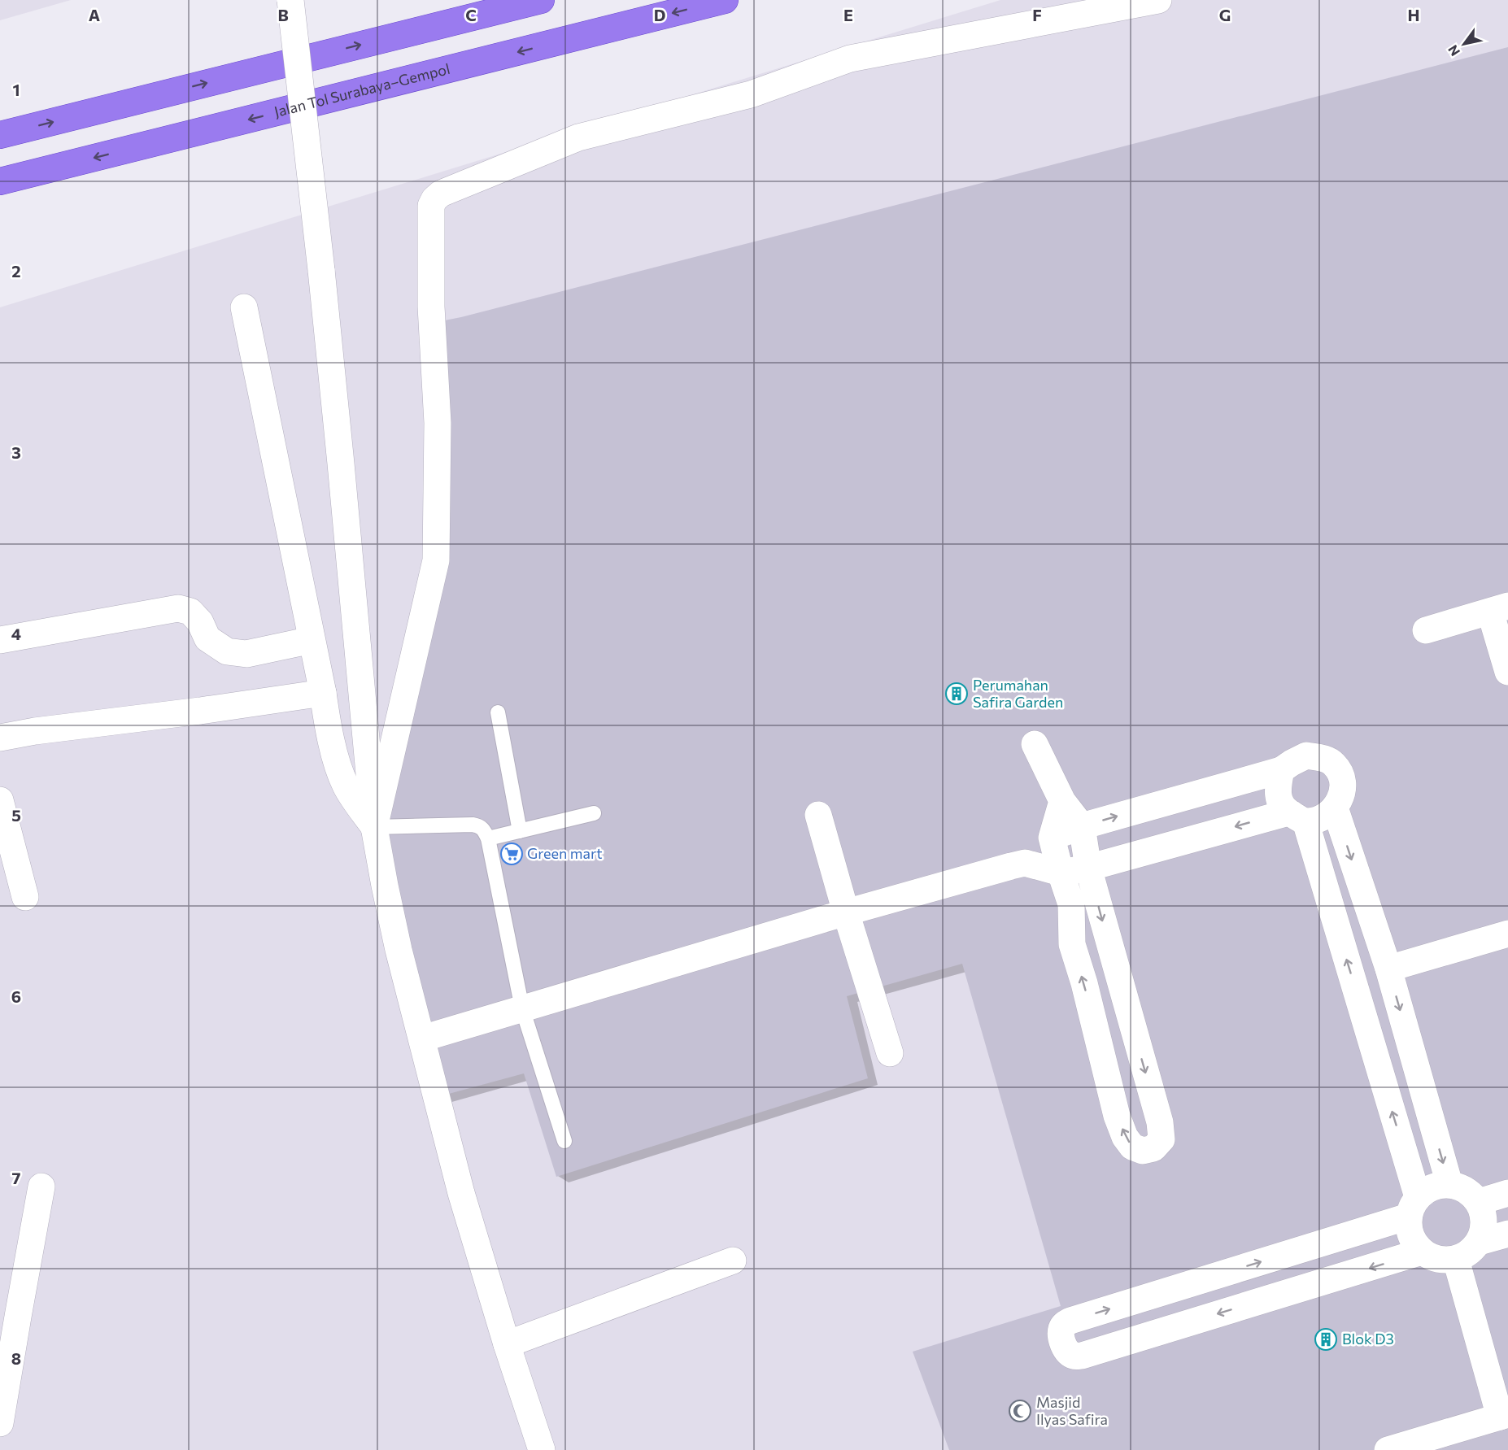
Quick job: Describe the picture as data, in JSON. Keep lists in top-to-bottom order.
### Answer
{
  "streets": {
    "highway": ["Jalan Tol Surabaya–Gempol"]
  },
  "places": {
    "building": ["Perumahan Safira Garden", "Blok D3"],
    "supermarket": ["Green mart"],
    "mosque": ["Masjid Ilyas Safira"]
  },
  "north": "bottom left",
  "grid": {
    "columns": [
      "A",
      "B",
      "C",
      "D",
      "E",
      "F",
      "G",
      "H"
    ],
    "rows": [
      "1",
      "2",
      "3",
      "4",
      "5",
      "6",
      "7",
      "8"
    ]
  }
}
